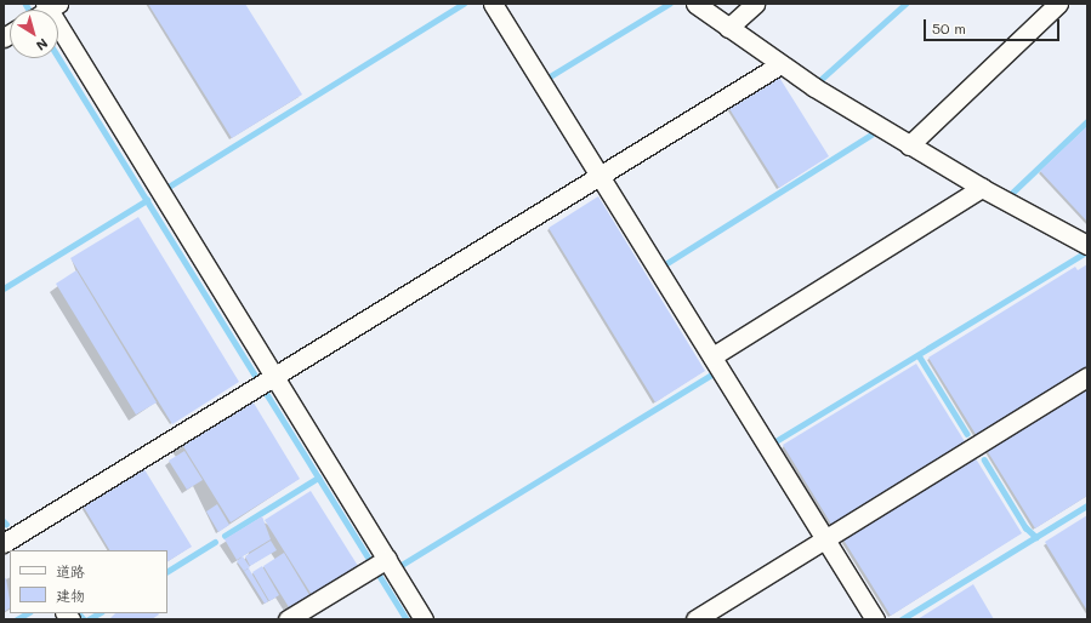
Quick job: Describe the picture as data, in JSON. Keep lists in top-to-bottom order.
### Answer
{
  "legend": ["道路", "建物"],
  "scale_bar": "50 m",
  "north": "bottom right"
}
